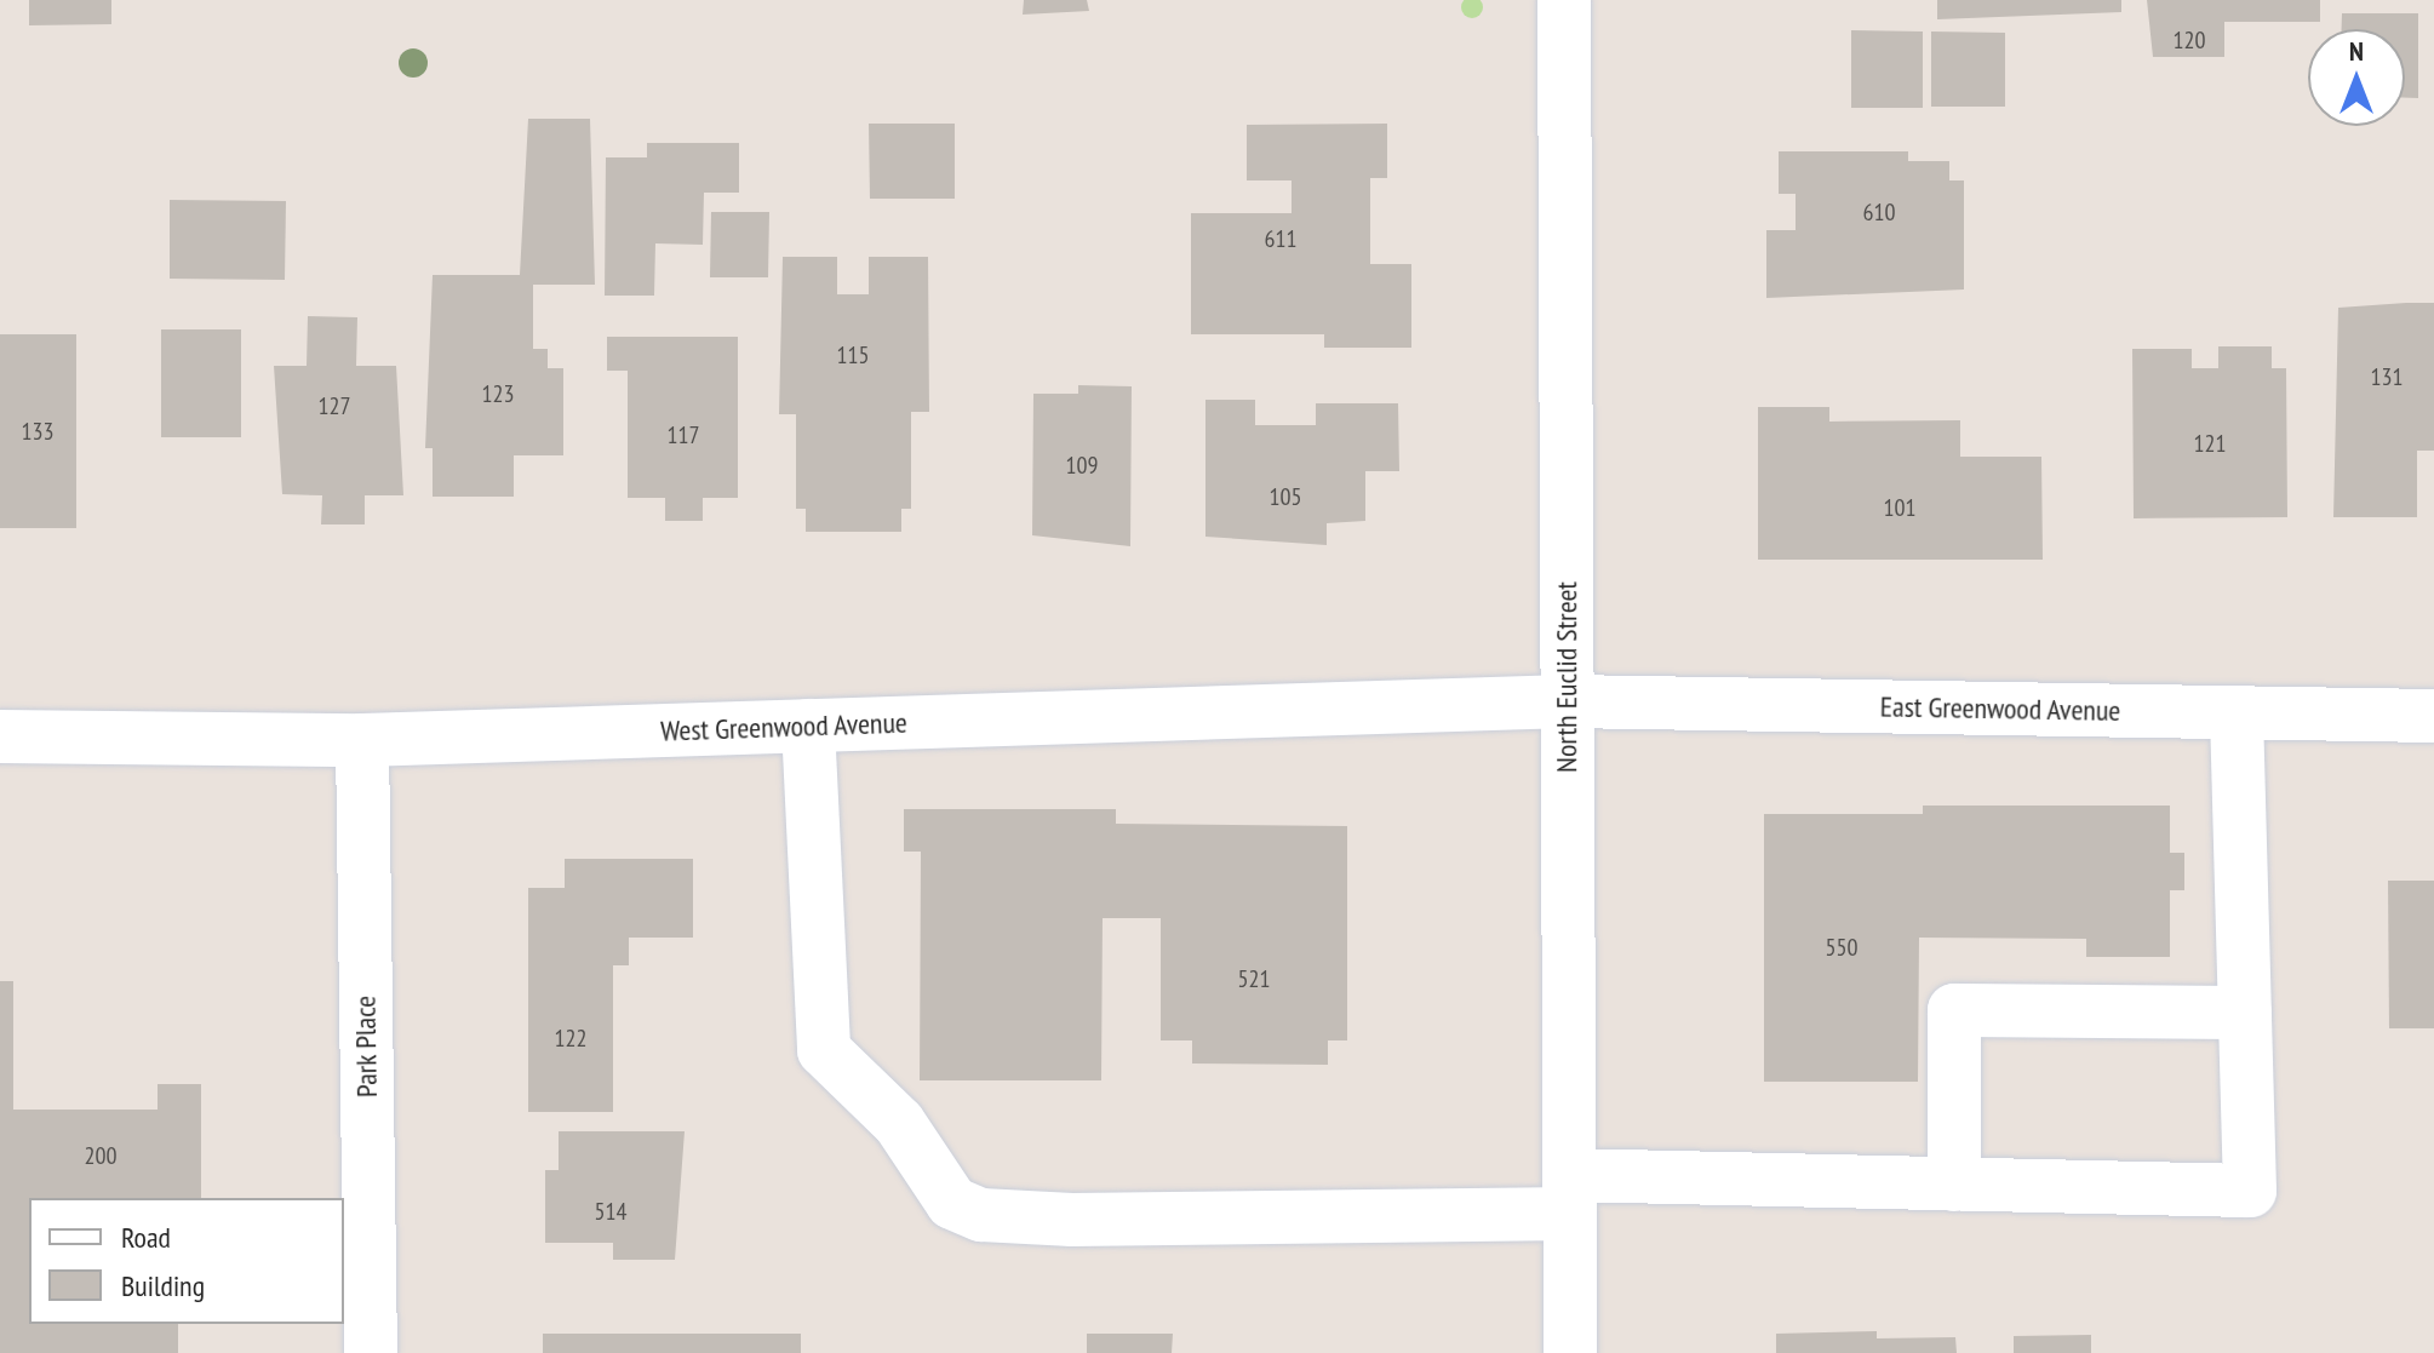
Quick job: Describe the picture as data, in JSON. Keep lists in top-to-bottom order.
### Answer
{
  "streets": {
    "street": [
      "North Euclid Street",
      "East Greenwood Avenue",
      "West Greenwood Avenue",
      "Park Place"
    ]
  },
  "crossings": [
    ["North Euclid Street", "East Greenwood Avenue"],
    ["North Euclid Street", "West Greenwood Avenue"],
    ["East Greenwood Avenue", "West Greenwood Avenue"],
    ["West Greenwood Avenue", "Park Place"]
  ],
  "house_numbers": [
    "120",
    "610",
    "611",
    "115",
    "131",
    "123",
    "127",
    "133",
    "117",
    "121",
    "109",
    "105",
    "101",
    "550",
    "521",
    "122",
    "200",
    "514"
  ],
  "legend": ["Road", "Building"],
  "north": "top"
}
